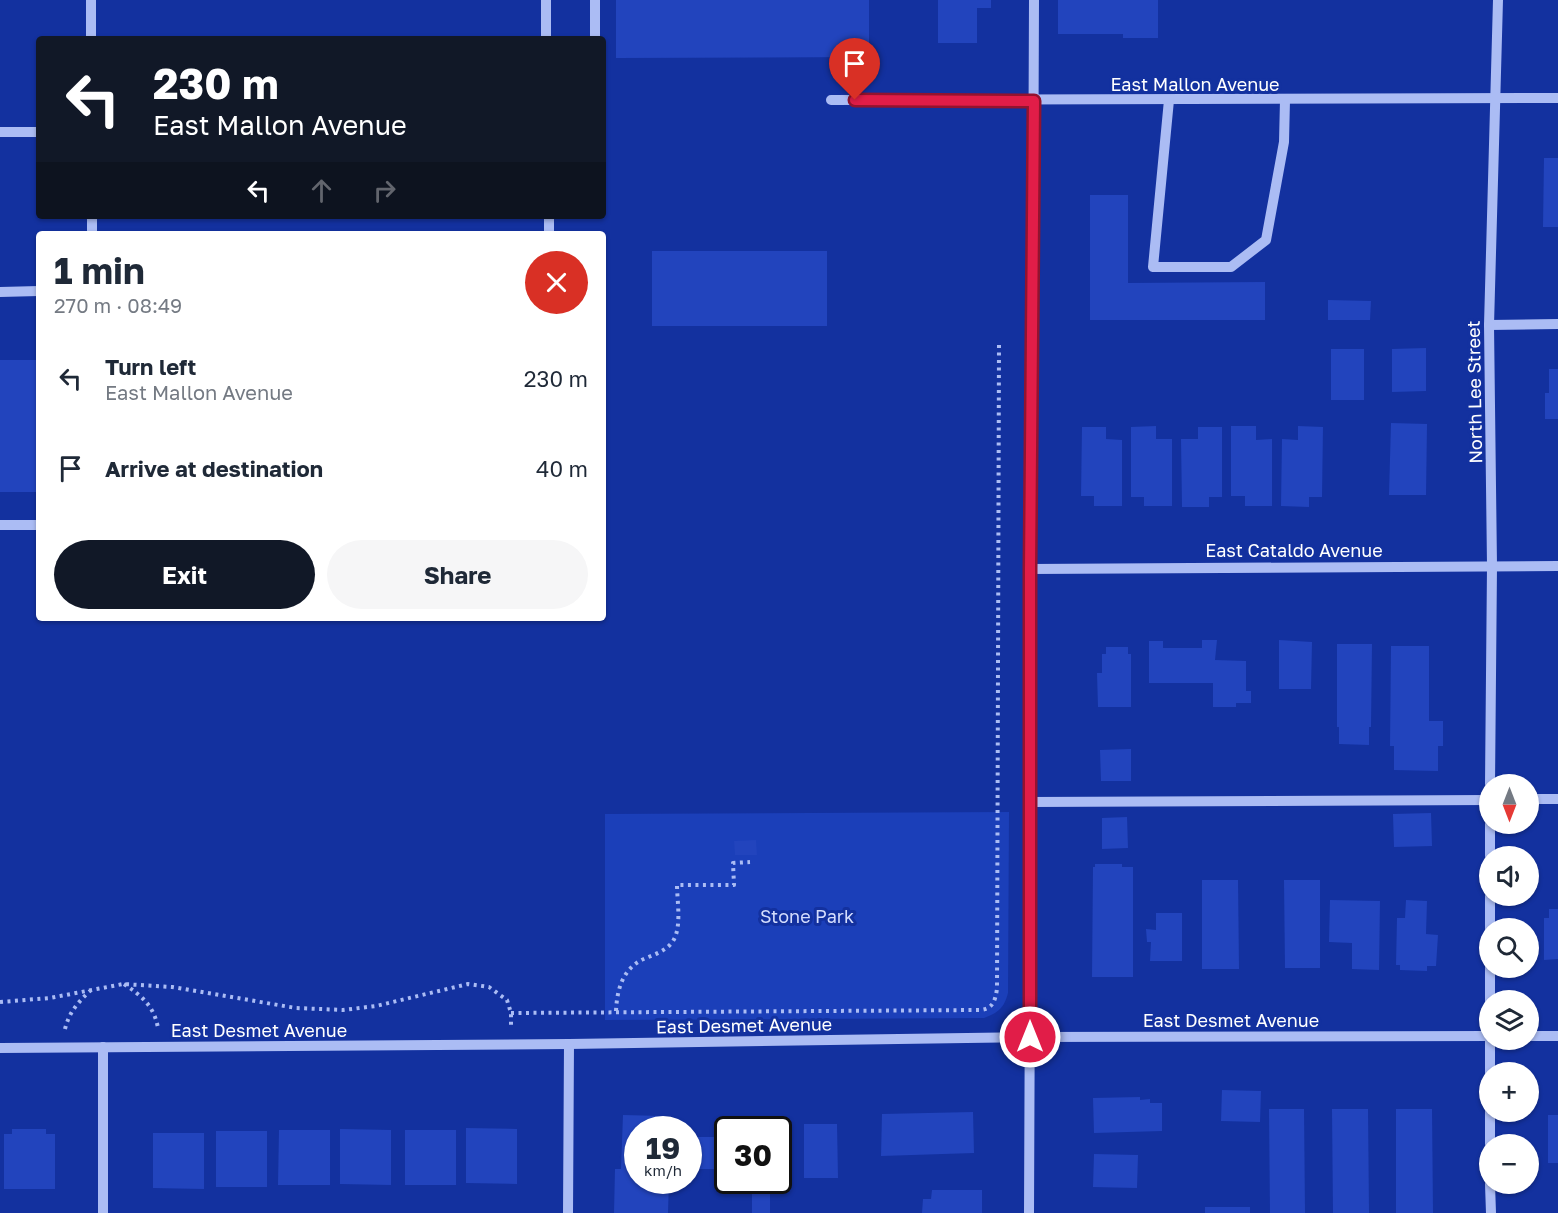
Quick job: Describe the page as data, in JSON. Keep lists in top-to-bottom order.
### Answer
{
  "streets": {
    "street": [
      "East Mallon Avenue",
      "North Lee Street",
      "East Cataldo Avenue",
      "East Desmet Avenue"
    ]
  },
  "crossings": [
    ["East Mallon Avenue", "North Lee Street"],
    ["North Lee Street", "East Cataldo Avenue"]
  ],
  "parks": ["Stone Park"],
  "north": "bottom",
  "page": {
    "turn": ["230 m", "East Mallon Avenue"],
    "heading": ["1 min", "270 m · 08:49"],
    "list": [
      {
        "name": "Turn left",
        "note": "East Mallon Avenue",
        "value": "230 m"
      },
      {
        "name": "Arrive at destination",
        "value": "40 m"
      }
    ],
    "buttons": ["Exit", "Share"],
    "map_buttons": ["+", "−"],
    "speed": "19 km/h",
    "limit": "30"
  }
}
